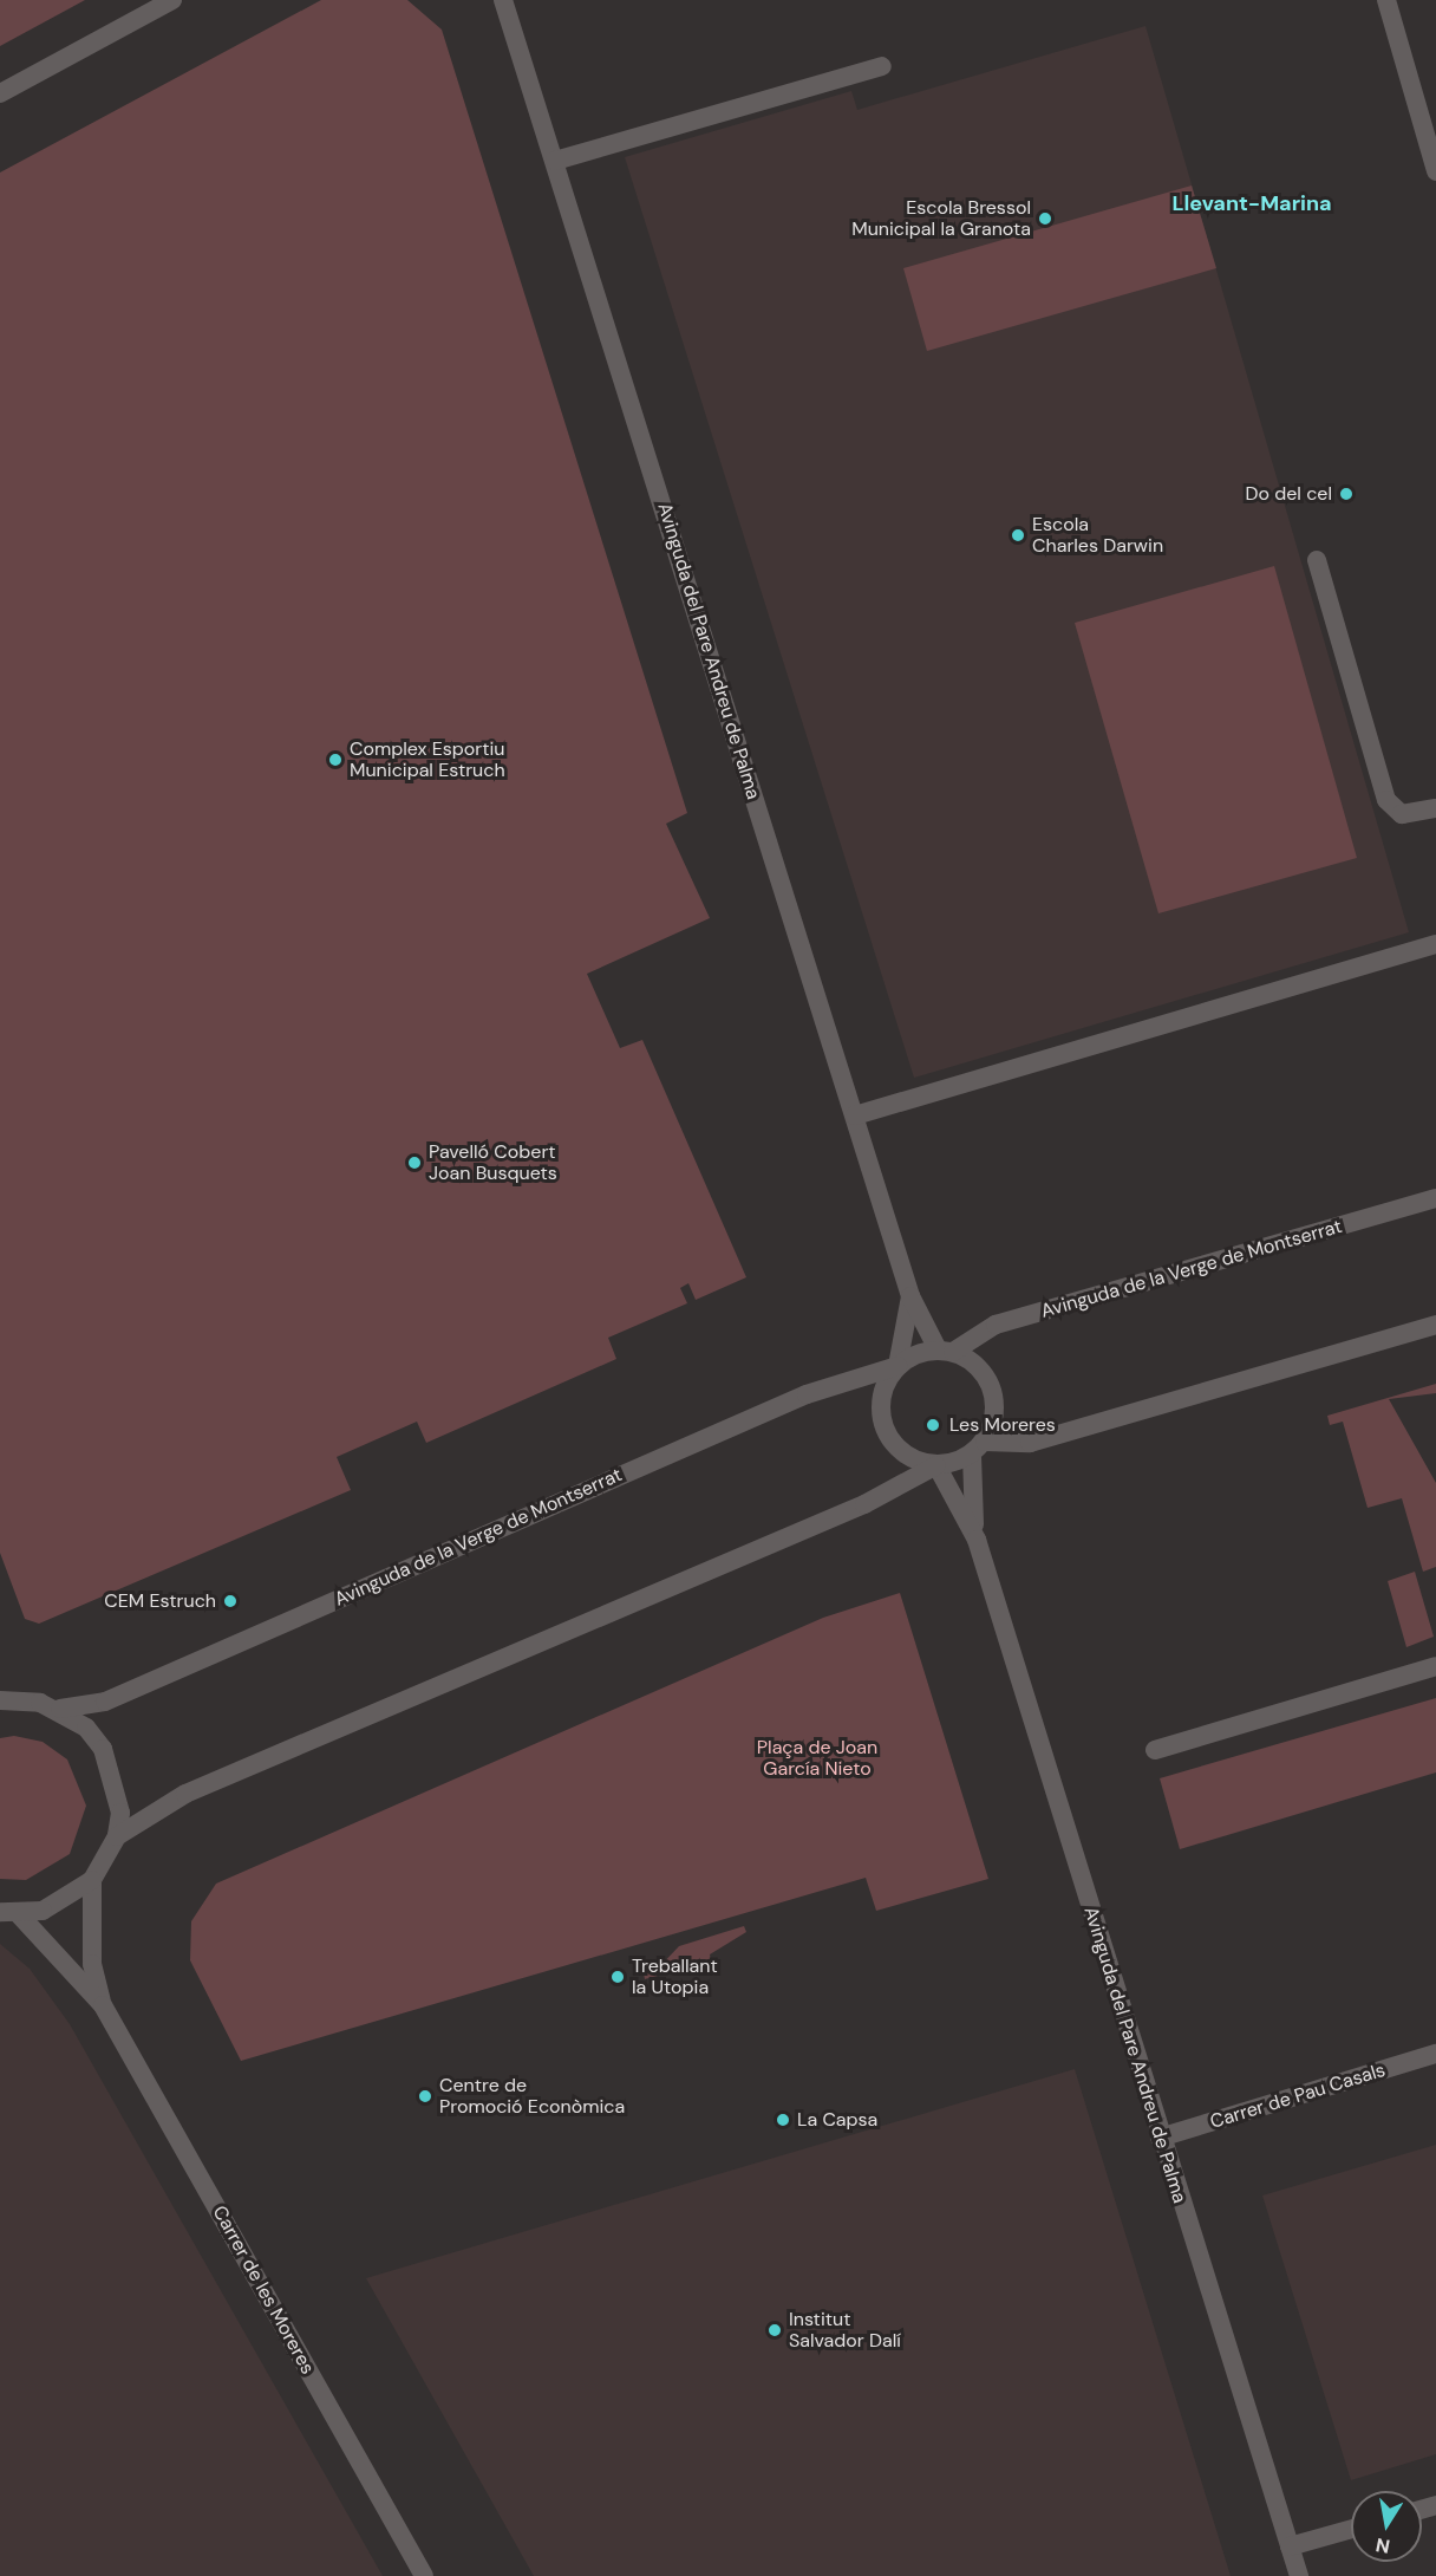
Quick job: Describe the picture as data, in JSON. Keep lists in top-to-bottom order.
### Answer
{
  "streets": {
    "street": [
      "Avinguda del Pare Andreu de Palma",
      "Avinguda de la Verge de Montserrat",
      "Carrer de Pau Casals",
      "Carrer de les Moreres"
    ]
  },
  "crossings": [
    ["Avinguda del Pare Andreu de Palma", "Avinguda de la Verge de Montserrat"],
    ["Avinguda del Pare Andreu de Palma", "Carrer de Pau Casals"]
  ],
  "districts": ["Llevant-Marina"],
  "parks": ["Plaça de Joan García Nieto"],
  "places": [
    "Escola Bressol Municipal la Granota",
    "Do del cel",
    "Escola Charles Darwin",
    "Complex Esportiu Municipal Estruch",
    "Pavelló Cobert Joan Busquets",
    "Les Moreres",
    "CEM Estruch",
    "Treballant la Utopia",
    "Centre de Promoció Econòmica",
    "La Capsa",
    "Institut Salvador Dalí"
  ],
  "north": "bottom"
}
